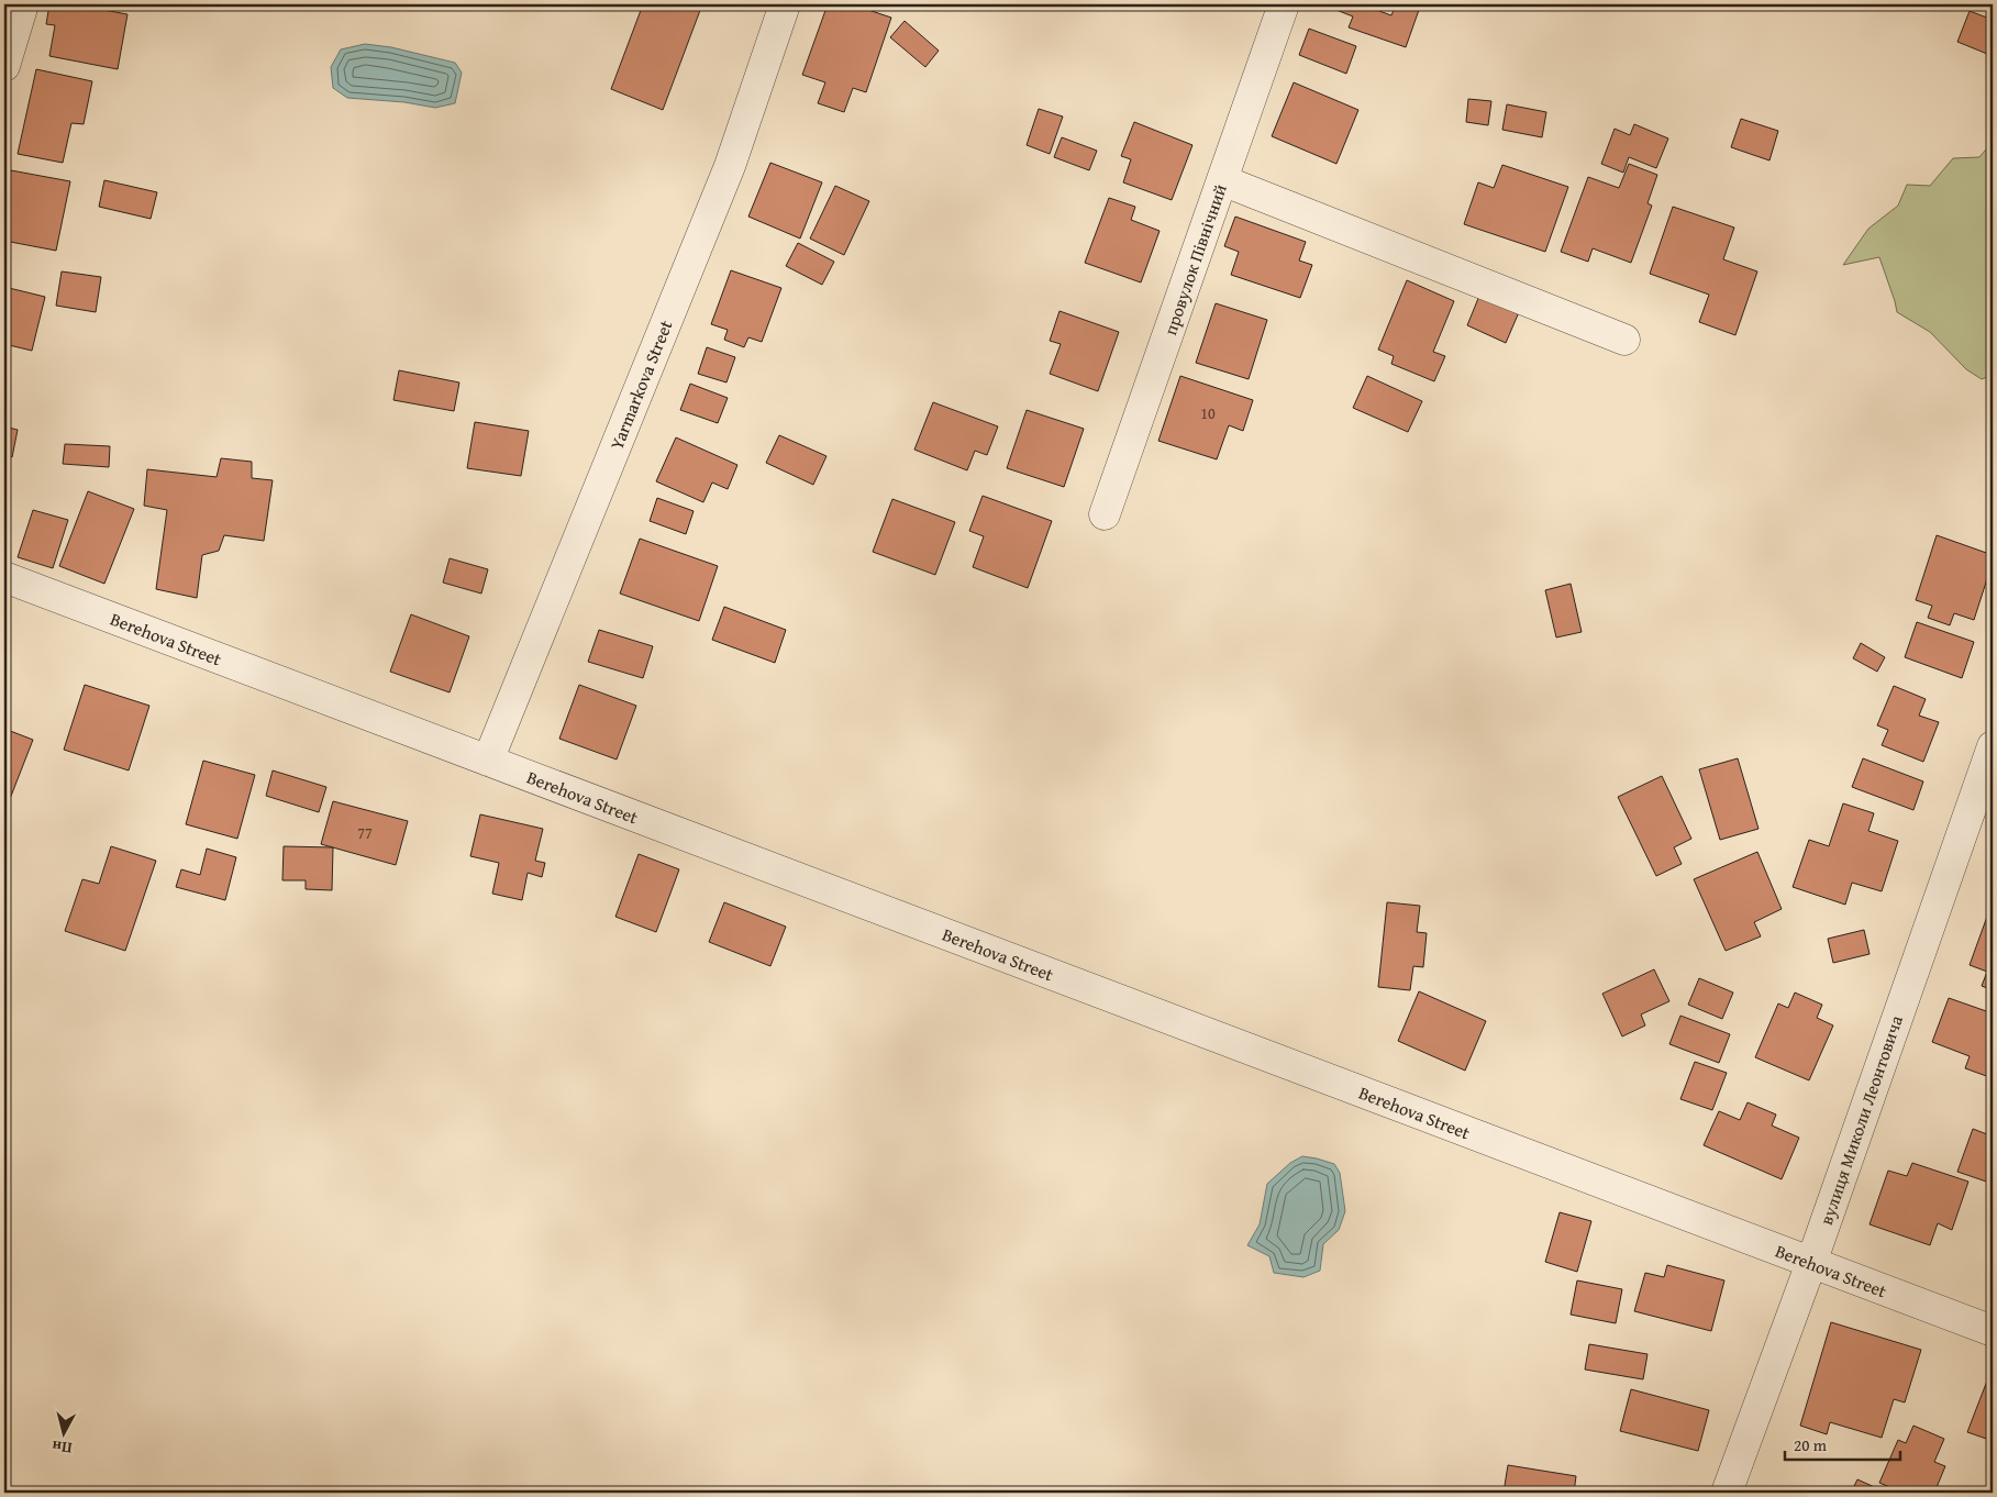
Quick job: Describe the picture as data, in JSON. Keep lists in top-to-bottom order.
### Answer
{
  "streets": {
    "street": [
      "провулок Північний",
      "Yarmarkova Street",
      "Berehova Street",
      "вулиця Миколи Леонтовича"
    ]
  },
  "crossings": [
    ["Yarmarkova Street", "Berehova Street"],
    ["Berehova Street", "вулиця Миколи Леонтовича"]
  ],
  "house_numbers": ["10", "77"],
  "scale_bar": "20 m",
  "north": "bottom"
}
